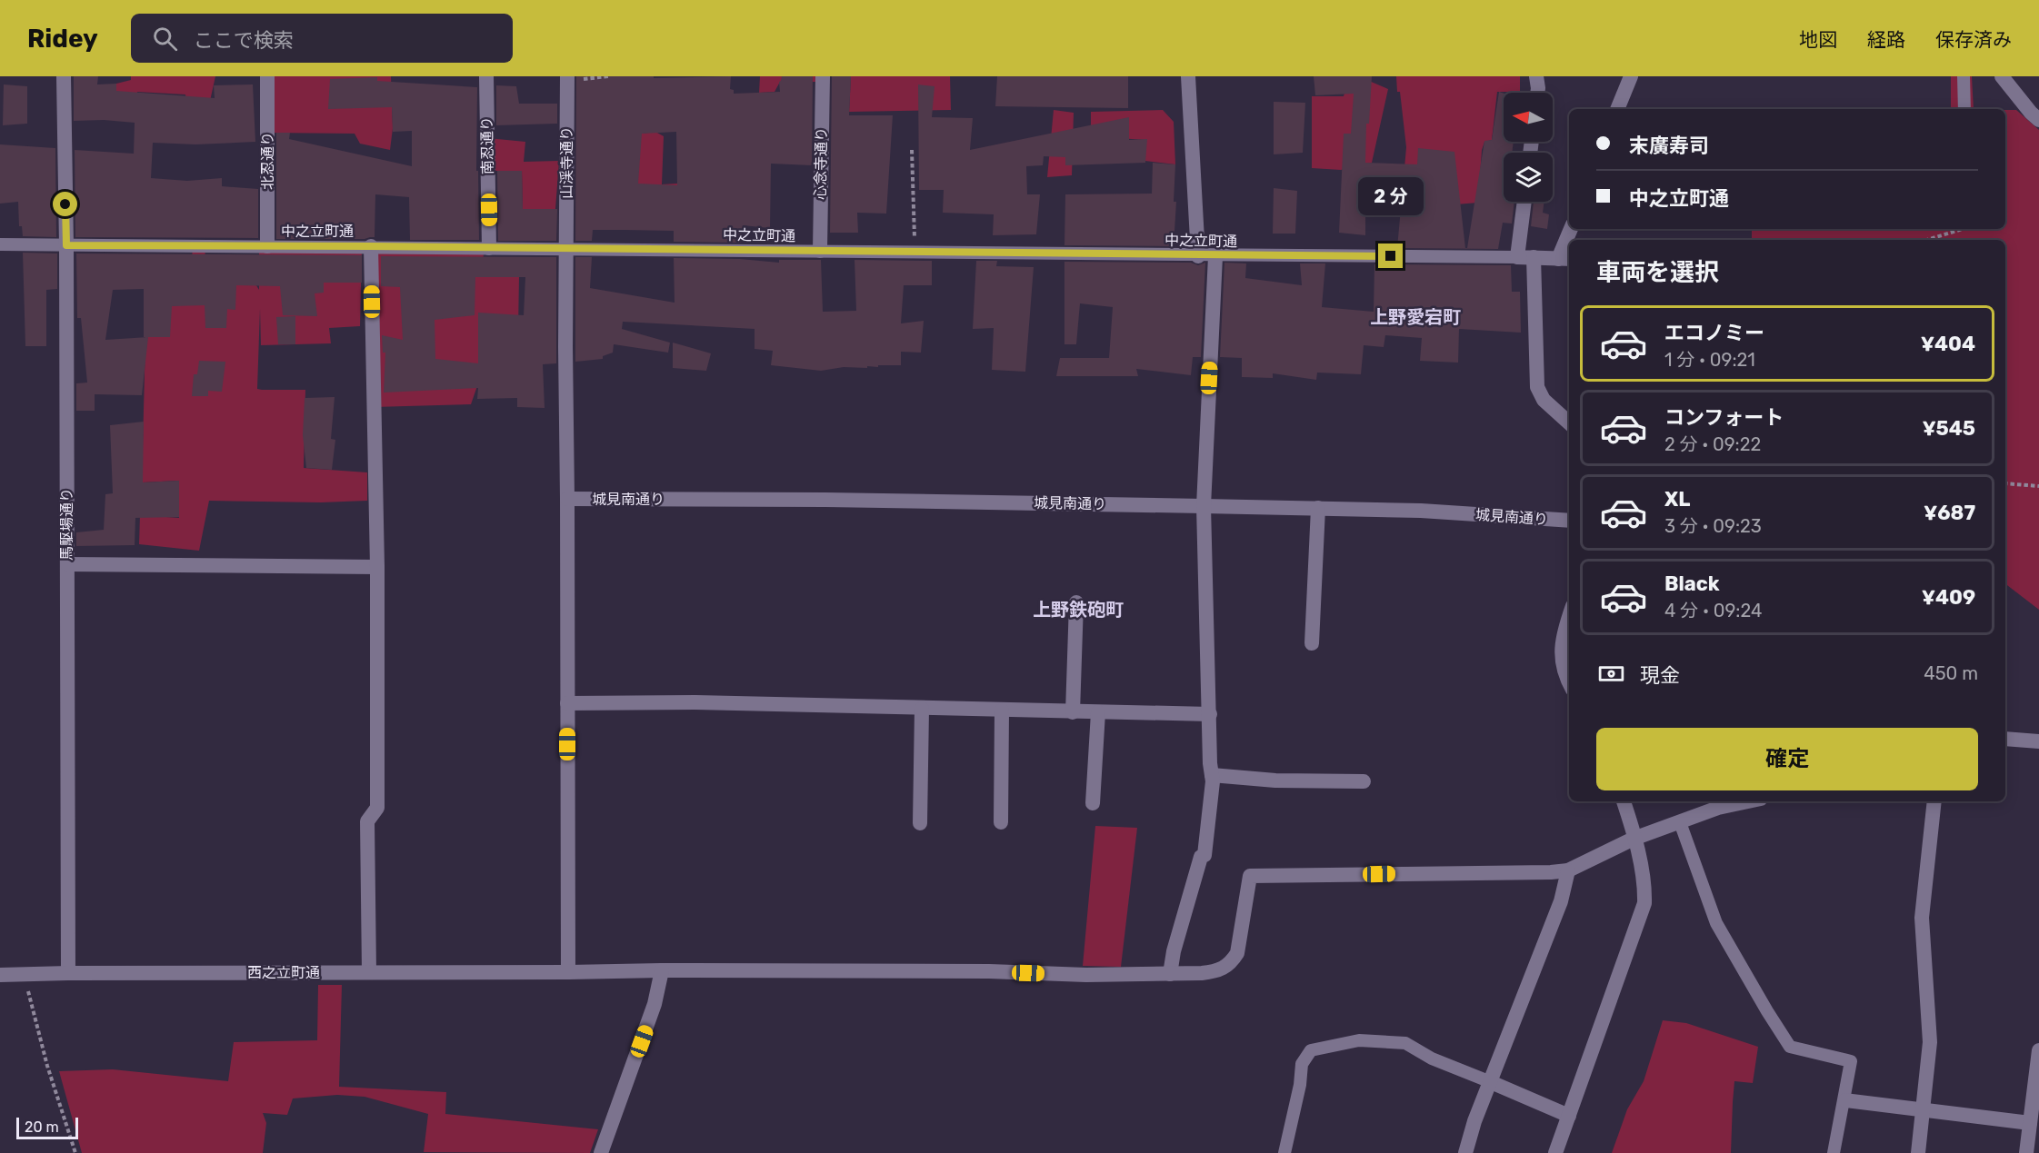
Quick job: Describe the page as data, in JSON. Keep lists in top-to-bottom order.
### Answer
{
  "streets": {
    "street": [
      "南忍通り",
      "北忍通り",
      "山渓寺通り",
      "心念寺通り",
      "城見南通り",
      "馬駆場通り",
      "西之立町通"
    ],
    "lane": ["中之立町通"]
  },
  "crossings": [
    ["南忍通り", "中之立町通"],
    ["北忍通り", "中之立町通"],
    ["山渓寺通り", "中之立町通"],
    ["山渓寺通り", "城見南通り"],
    ["山渓寺通り", "西之立町通"],
    ["心念寺通り", "中之立町通"],
    ["中之立町通", "馬駆場通り"],
    ["馬駆場通り", "西之立町通"]
  ],
  "districts": ["上野愛宕町", "上野鉄砲町"],
  "scale_bar": "20 m",
  "north": "left",
  "page": {
    "header": "Ridey",
    "search": "ここで検索",
    "nav": ["地図", "経路", "保存済み"],
    "banner": ["末廣寿司", "中之立町通"],
    "bubble": "2 分",
    "heading": "車両を選択",
    "list": [
      {
        "name": "エコノミー",
        "note": "1 分 · 09:21",
        "value": "¥404"
      },
      {
        "name": "コンフォート",
        "note": "2 分 · 09:22",
        "value": "¥545"
      },
      {
        "name": "XL",
        "note": "3 分 · 09:23",
        "value": "¥687"
      },
      {
        "name": "Black",
        "note": "4 分 · 09:24",
        "value": "¥409"
      }
    ],
    "pay": ["現金", "450 m"],
    "buttons": "確定",
    "scale": "20 m"
  }
}
